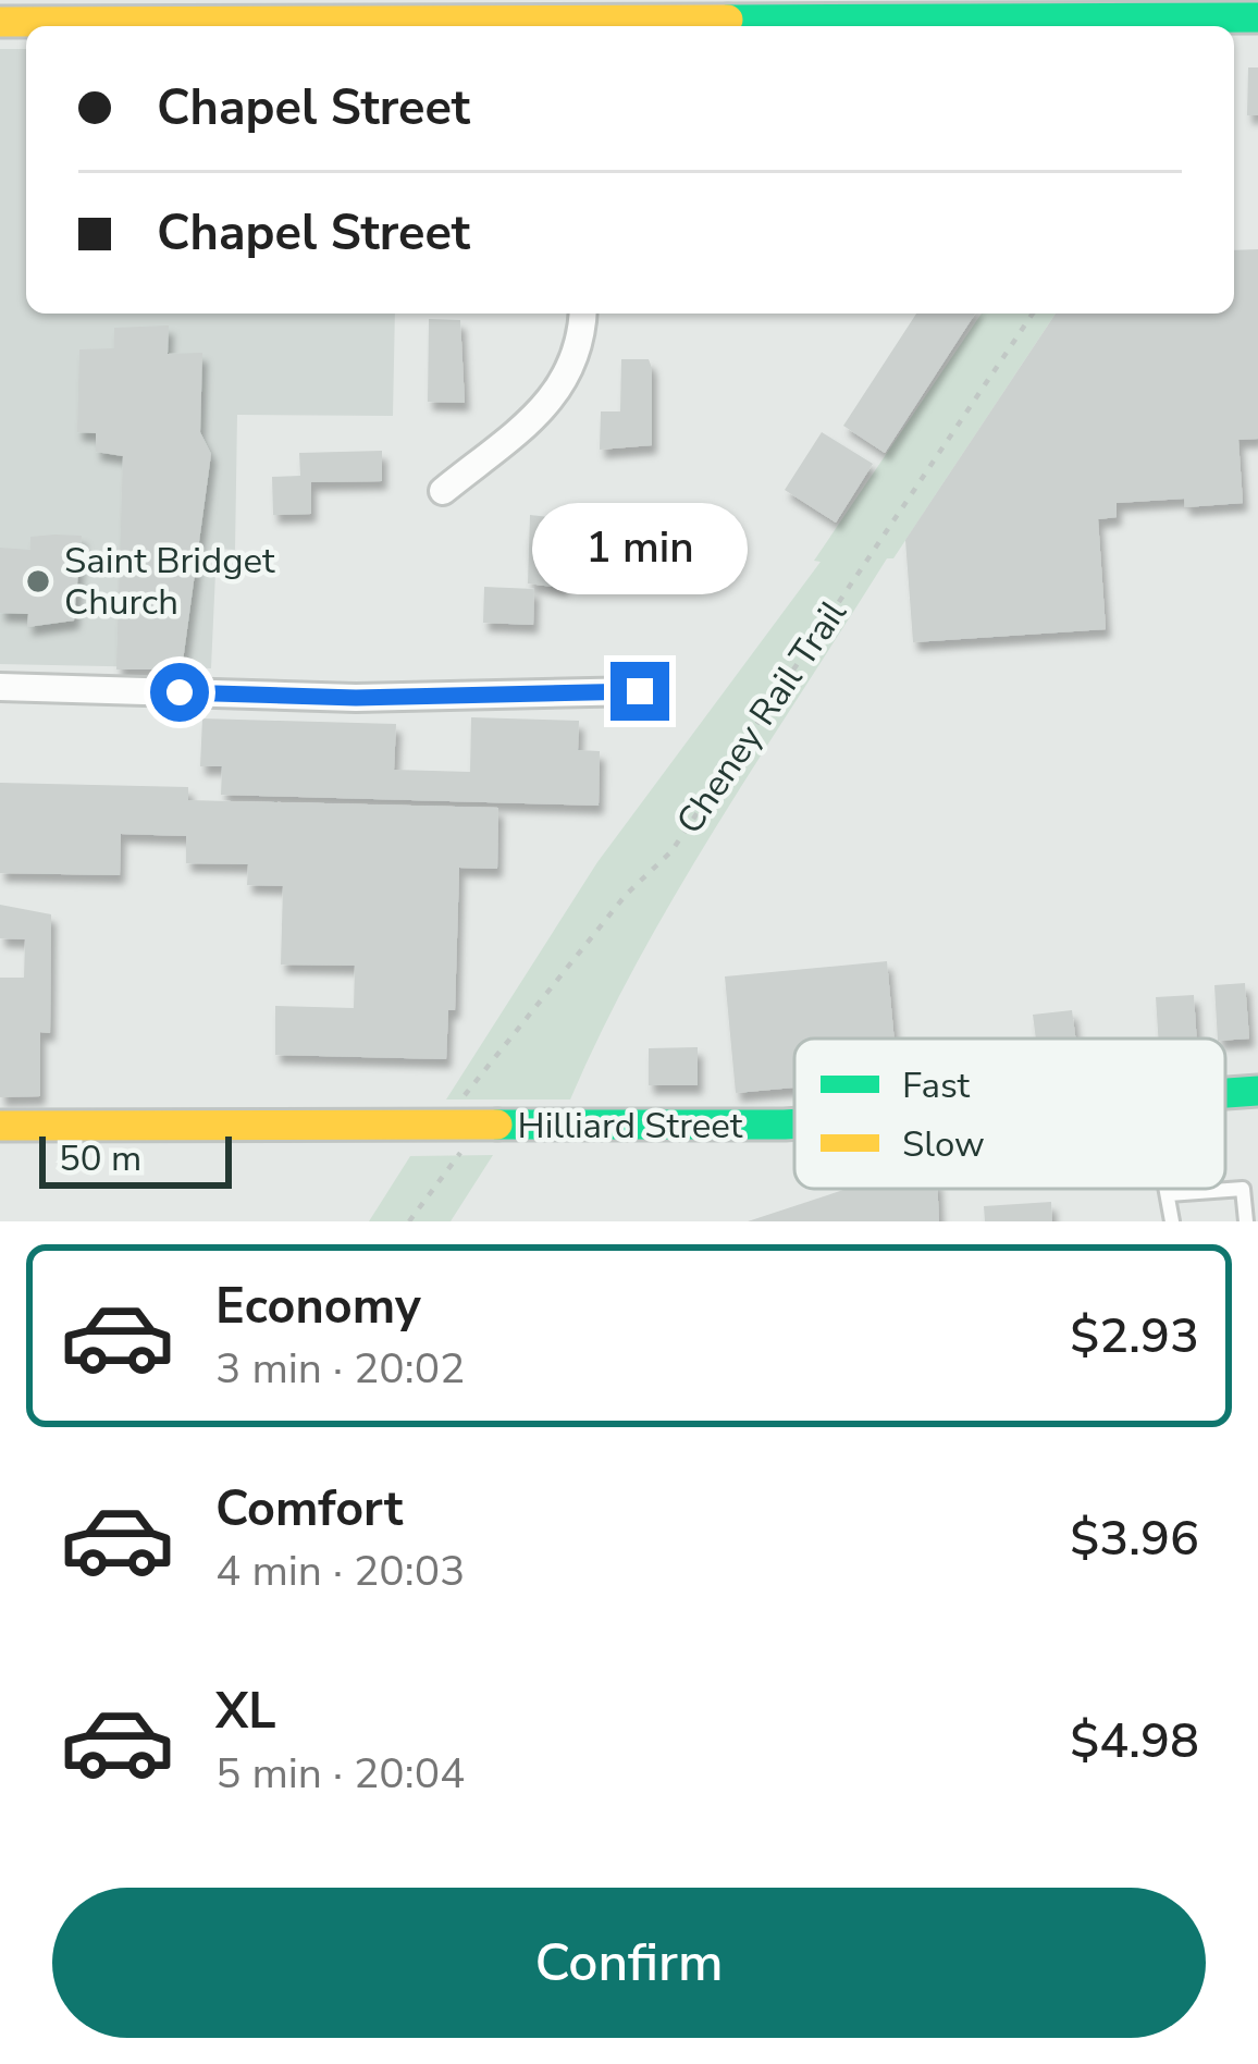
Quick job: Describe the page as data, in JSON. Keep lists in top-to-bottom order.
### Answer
{
  "streets": {
    "street": ["Hilliard Street"],
    "path": ["Cheney Rail Trail"]
  },
  "places": ["Saint Bridget Church"],
  "legend": ["Fast", "Slow"],
  "scale_bar": "50 m",
  "page": {
    "banner": ["Chapel Street", "Chapel Street"],
    "bubble": "1 min",
    "scale": "50 m",
    "list": [
      {
        "name": "Economy",
        "note": "3 min · 20:02",
        "value": "$2.93"
      },
      {
        "name": "Comfort",
        "note": "4 min · 20:03",
        "value": "$3.96"
      },
      {
        "name": "XL",
        "note": "5 min · 20:04",
        "value": "$4.98"
      }
    ],
    "buttons": "Confirm"
  }
}
